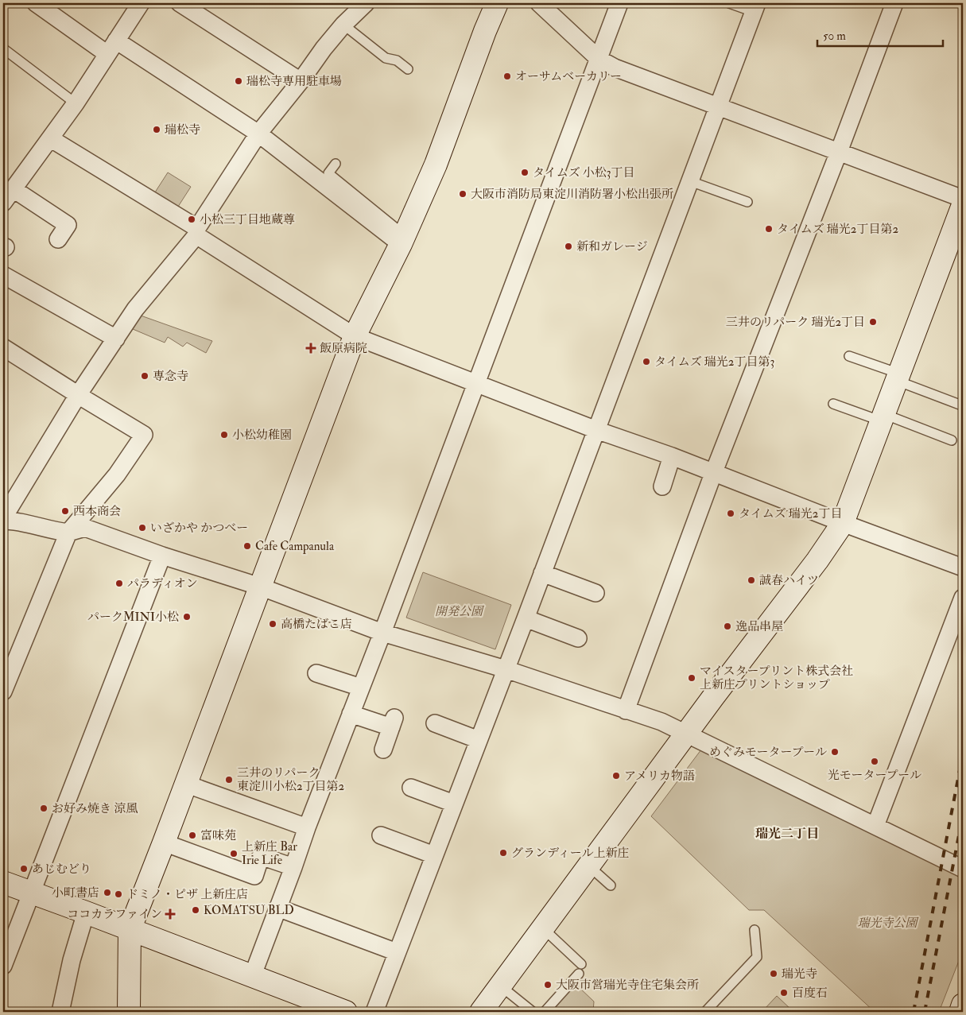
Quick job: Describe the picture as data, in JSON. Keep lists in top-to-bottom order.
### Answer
{
  "districts": ["瑞光二丁目"],
  "parks": ["開発公園", "瑞光寺公園"],
  "places": {
    "other": [
      "オーサムベーカリー",
      "瑞松寺専用駐車場",
      "瑞松寺",
      "タイムズ 小松3丁目",
      "大阪市消防局東淀川消防署小松出張所",
      "小松三丁目地蔵尊",
      "タイムズ 瑞光2丁目第2",
      "新和ガレージ",
      "三井のリパーク 瑞光2丁目",
      "タイムズ 瑞光2丁目第3",
      "専念寺",
      "小松幼稚園",
      "西本商会",
      "タイムズ 瑞光2丁目",
      "いざかや かつべー",
      "Cafe Campanula",
      "誠春ハイツ",
      "パラディオン",
      "パークMINI小松",
      "高橋たばこ店",
      "逸品串屋",
      "マイスタープリント株式会社 上新庄プリントショップ",
      "めぐみモータープール",
      "光モータープール",
      "アメリカ物語",
      "三井のリパーク 東淀川小松2丁目第2",
      "お好み焼き 涼風",
      "富味苑",
      "グランディール上新庄",
      "上新庄 Bar Irie Life",
      "あじむどり",
      "小町書店",
      "ドミノ・ピザ 上新庄店",
      "KOMATSU BLD",
      "瑞光寺",
      "大阪市営瑞光寺住宅集会所",
      "百度石"
    ],
    "health": ["飯原病院", "ココカラファイン"]
  },
  "scale_bar": "50 m"
}
